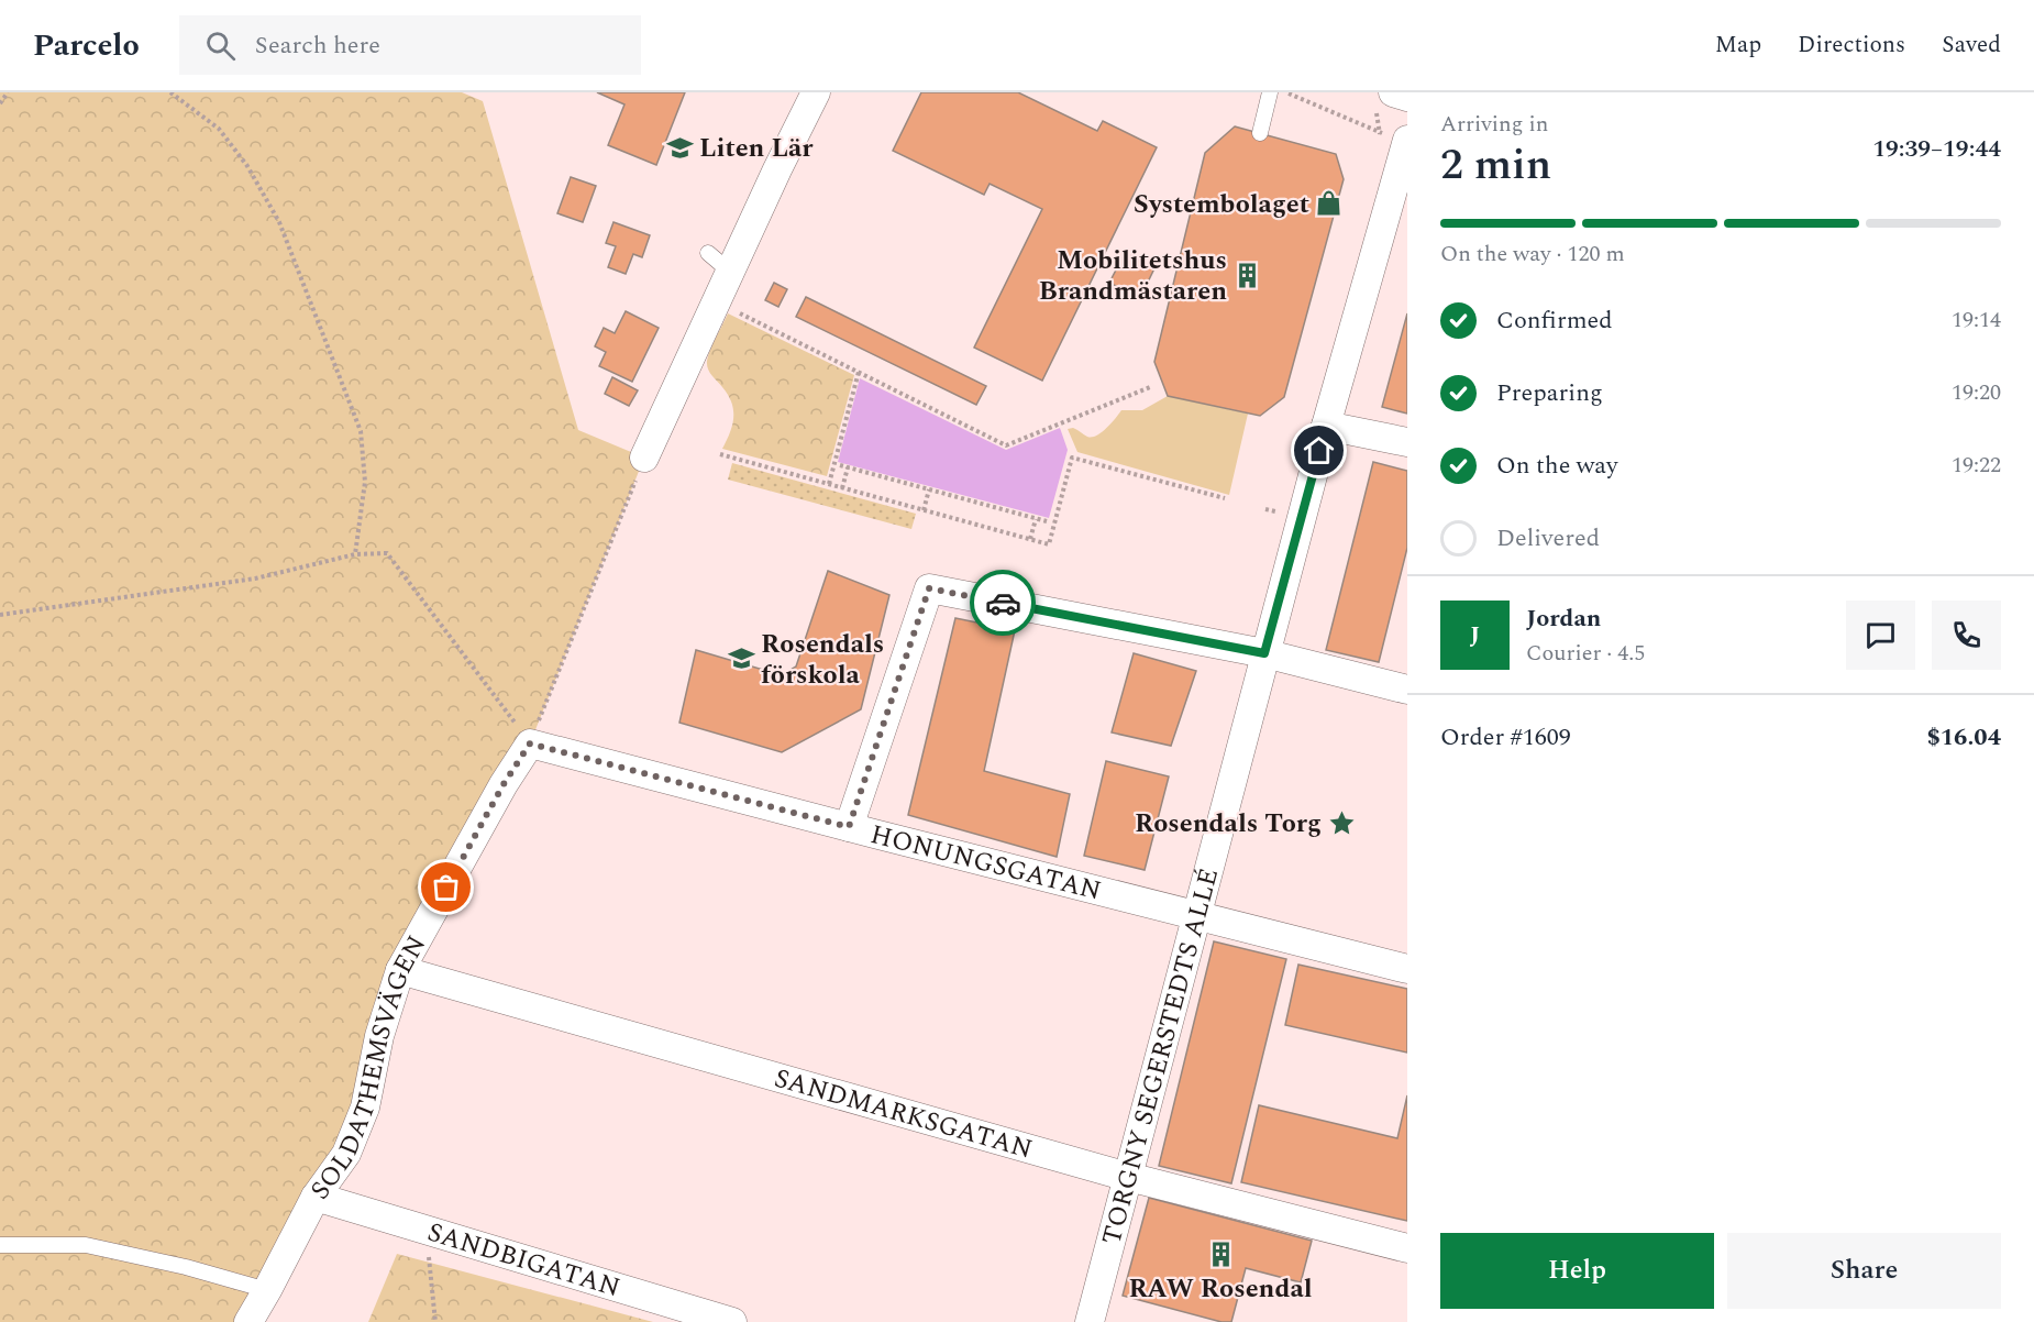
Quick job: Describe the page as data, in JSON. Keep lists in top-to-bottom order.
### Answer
{
  "streets": {
    "street": [
      "HONUNGSGATAN",
      "TORGNY SEGERSTEDTS ALLÉ",
      "SOLDATHEMSVÄGEN",
      "SANDMARKSGATAN",
      "SANDBIGATAN"
    ]
  },
  "crossings": [
    ["HONUNGSGATAN", "TORGNY SEGERSTEDTS ALLÉ"],
    ["HONUNGSGATAN", "SOLDATHEMSVÄGEN"],
    ["TORGNY SEGERSTEDTS ALLÉ", "SANDMARKSGATAN"],
    ["SOLDATHEMSVÄGEN", "SANDMARKSGATAN"],
    ["SOLDATHEMSVÄGEN", "SANDBIGATAN"]
  ],
  "places": {
    "school or university": ["Liten Lär", "Rosendals förskola"],
    "shop": ["Systembolaget"],
    "building": ["Mobilitetshus Brandmästaren", "RAW Rosendal"],
    "place": ["Rosendals Torg"]
  },
  "page": {
    "header": "Parcelo",
    "search": "Search here",
    "nav": ["Map", "Directions", "Saved"],
    "heading": ["2 min", "Arriving in", "19:39–19:44"],
    "panel": [
      "Jordan",
      "Courier · 4.5",
      "Order #1609",
      "$16.04"
    ],
    "bar": "On the way · 120 m",
    "list": [
      ["Confirmed", "19:14"],
      ["Preparing", "19:20"],
      ["On the way", "19:22"],
      "Delivered"
    ],
    "round": "J",
    "buttons": ["Help", "Share"]
  }
}
